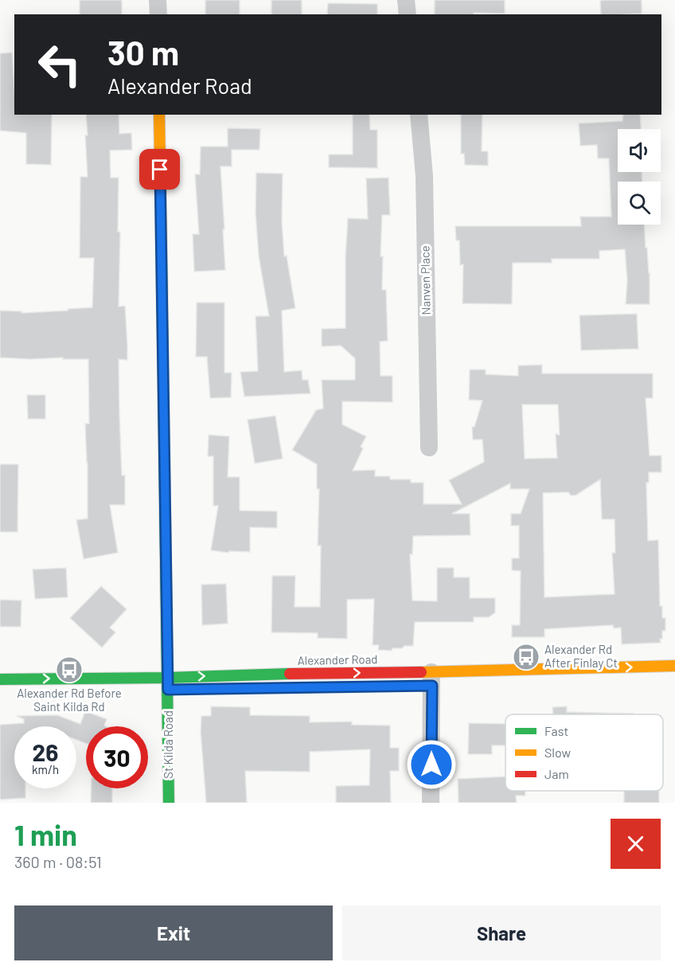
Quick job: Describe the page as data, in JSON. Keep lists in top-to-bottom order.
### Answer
{
  "streets": {
    "street": ["Nanven Place", "Alexander Road", "St Kilda Road"]
  },
  "crossings": [
    ["Alexander Road", "St Kilda Road"]
  ],
  "one_way": ["Alexander Road"],
  "places": {
    "bus stop": ["Alexander Rd After Finlay Ct", "Alexander Rd Before Saint Kilda Rd"]
  },
  "legend": ["Fast", "Slow", "Jam"],
  "page": {
    "turn": ["30 m", "Alexander Road"],
    "speed": "26 km/h",
    "limit": "30",
    "heading": ["1 min", "360 m · 08:51"],
    "buttons": ["Exit", "Share"]
  }
}
